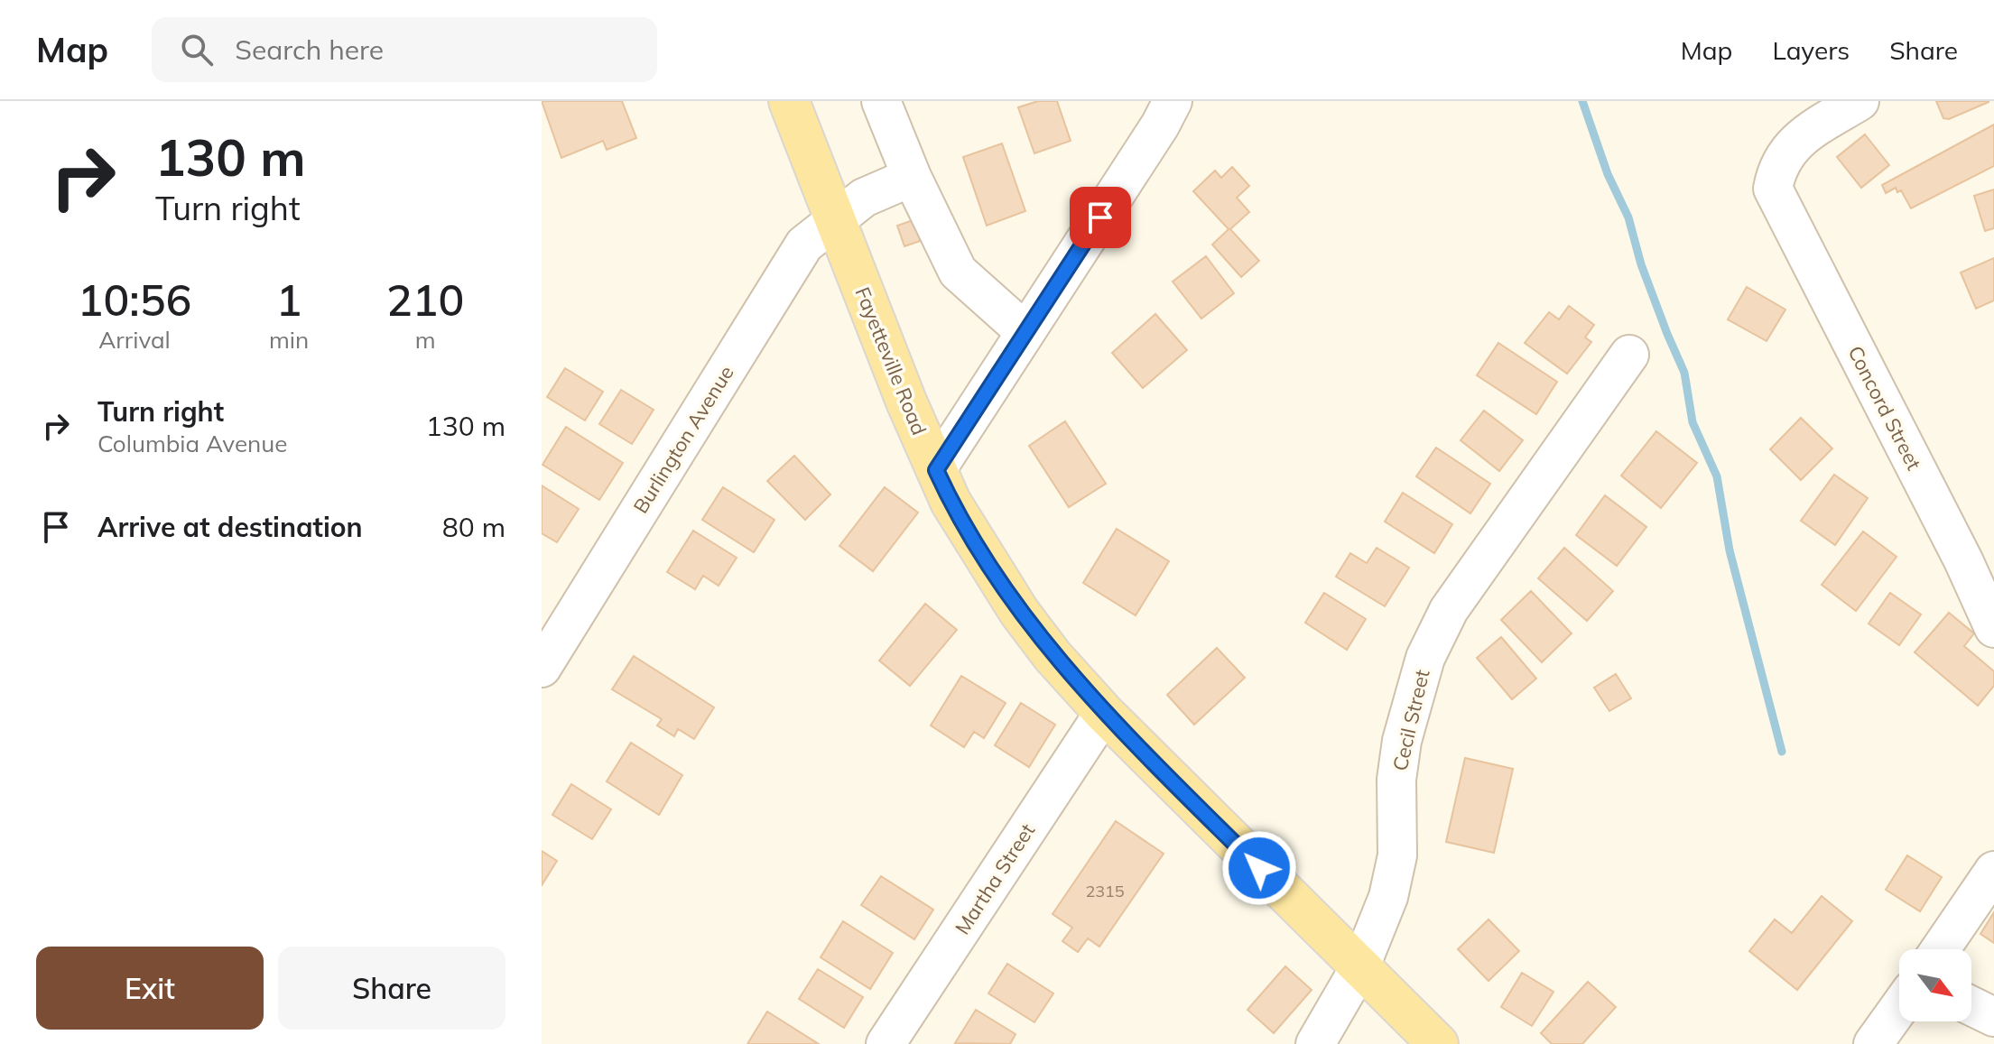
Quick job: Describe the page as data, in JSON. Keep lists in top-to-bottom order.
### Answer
{
  "streets": {
    "main road": ["Fayetteville Road"],
    "street": [
      "Concord Street",
      "Burlington Avenue",
      "Cecil Street",
      "Martha Street"
    ]
  },
  "crossings": [
    ["Fayetteville Road", "Burlington Avenue"],
    ["Fayetteville Road", "Cecil Street"],
    ["Fayetteville Road", "Martha Street"]
  ],
  "house_numbers": ["2315"],
  "north": "bottom right",
  "page": {
    "header": "Map",
    "search": "Search here",
    "nav": ["Map", "Layers", "Share"],
    "turn": ["130 m", "Turn right"],
    "eta": [
      "10:56",
      "Arrival",
      "1",
      "min",
      "210",
      "m"
    ],
    "list": [
      {
        "name": "Turn right",
        "note": "Columbia Avenue",
        "value": "130 m"
      },
      {
        "name": "Arrive at destination",
        "value": "80 m"
      }
    ],
    "buttons": ["Exit", "Share"]
  }
}
